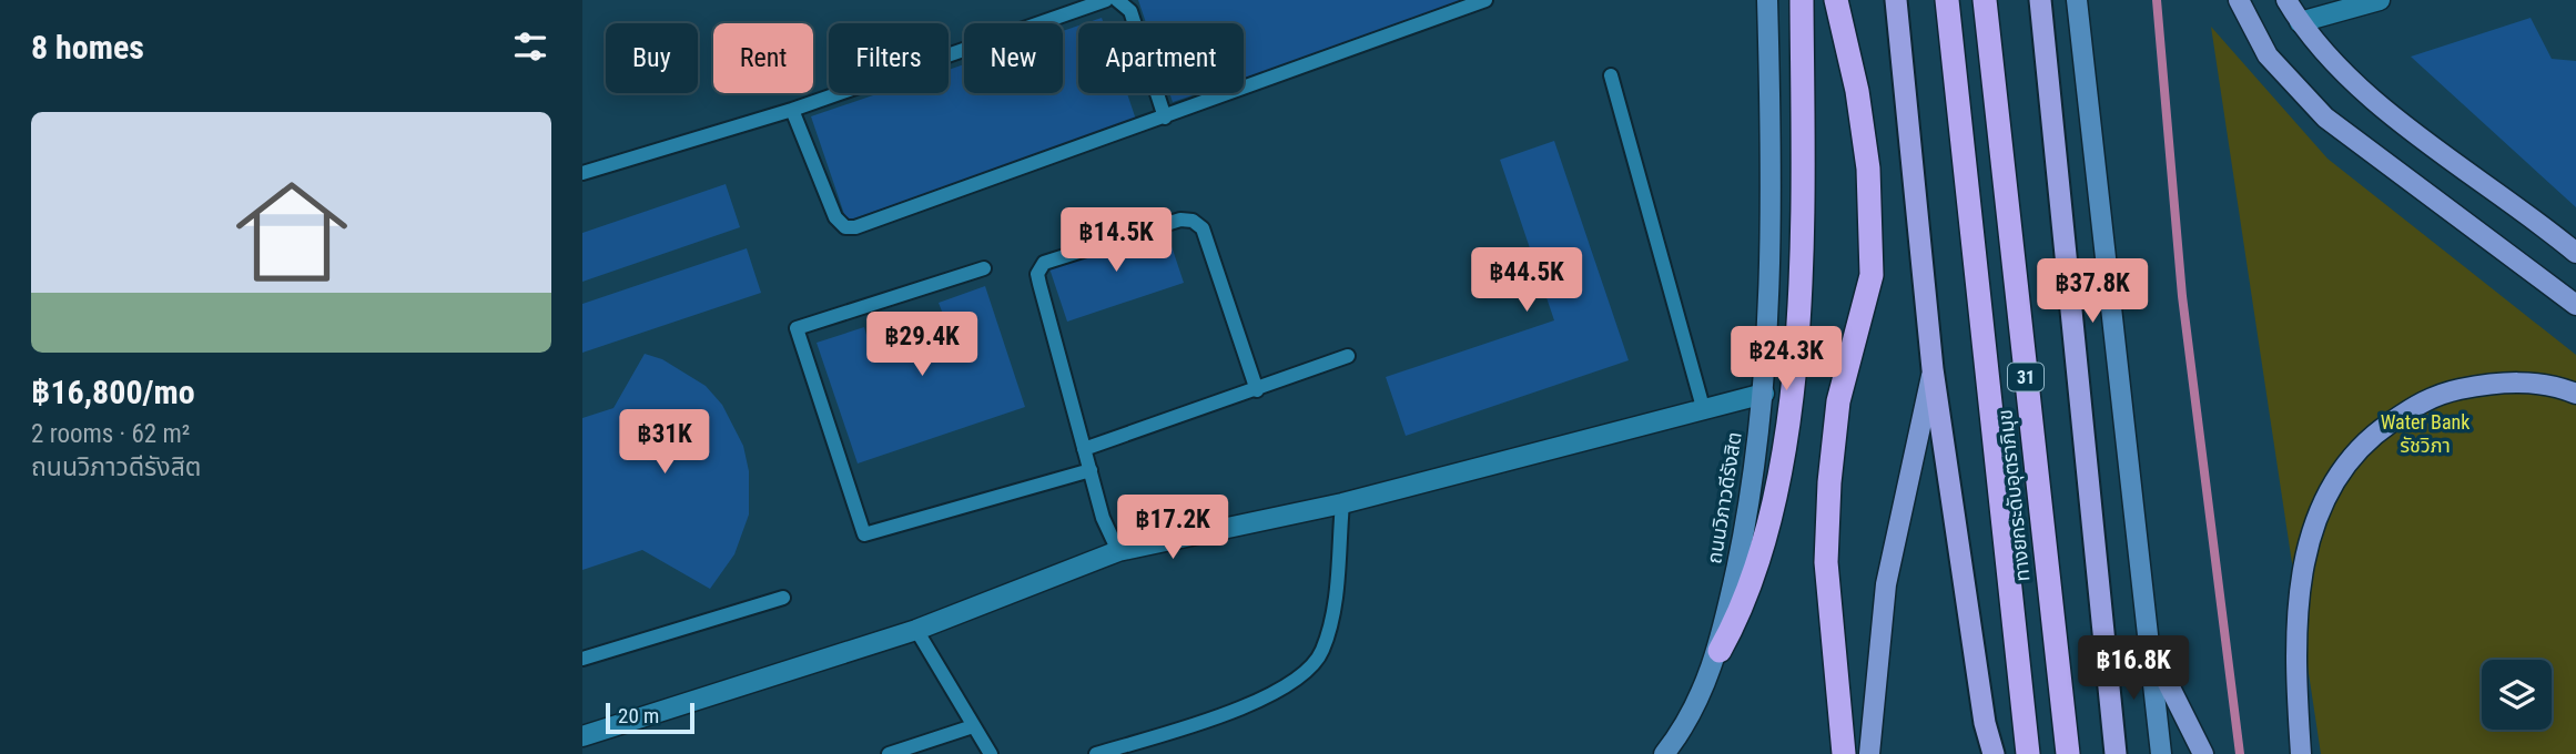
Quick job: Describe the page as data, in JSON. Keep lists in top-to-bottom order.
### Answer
{
  "streets": {
    "highway": ["31", "ทางยกระดับอุตราภิมุข"],
    "main road": ["ถนนวิภาวดีรังสิต"]
  },
  "parks": ["Water Bank รัชวิภา"],
  "scale_bar": "20 m",
  "page": {
    "heading": "8 homes",
    "chip": [
      "Buy",
      "Rent",
      "Filters",
      "New",
      "Apartment"
    ],
    "list": [
      {
        "name": "฿16,800/mo",
        "note": "2 rooms · 62 m² · ถนนวิภาวดีรังสิต"
      }
    ],
    "price": [
      "฿14.5K",
      "฿44.5K",
      "฿37.8K",
      "฿29.4K",
      "฿24.3K",
      "฿31K",
      "฿17.2K",
      "฿16.8K"
    ],
    "scale": "20 m"
  }
}
